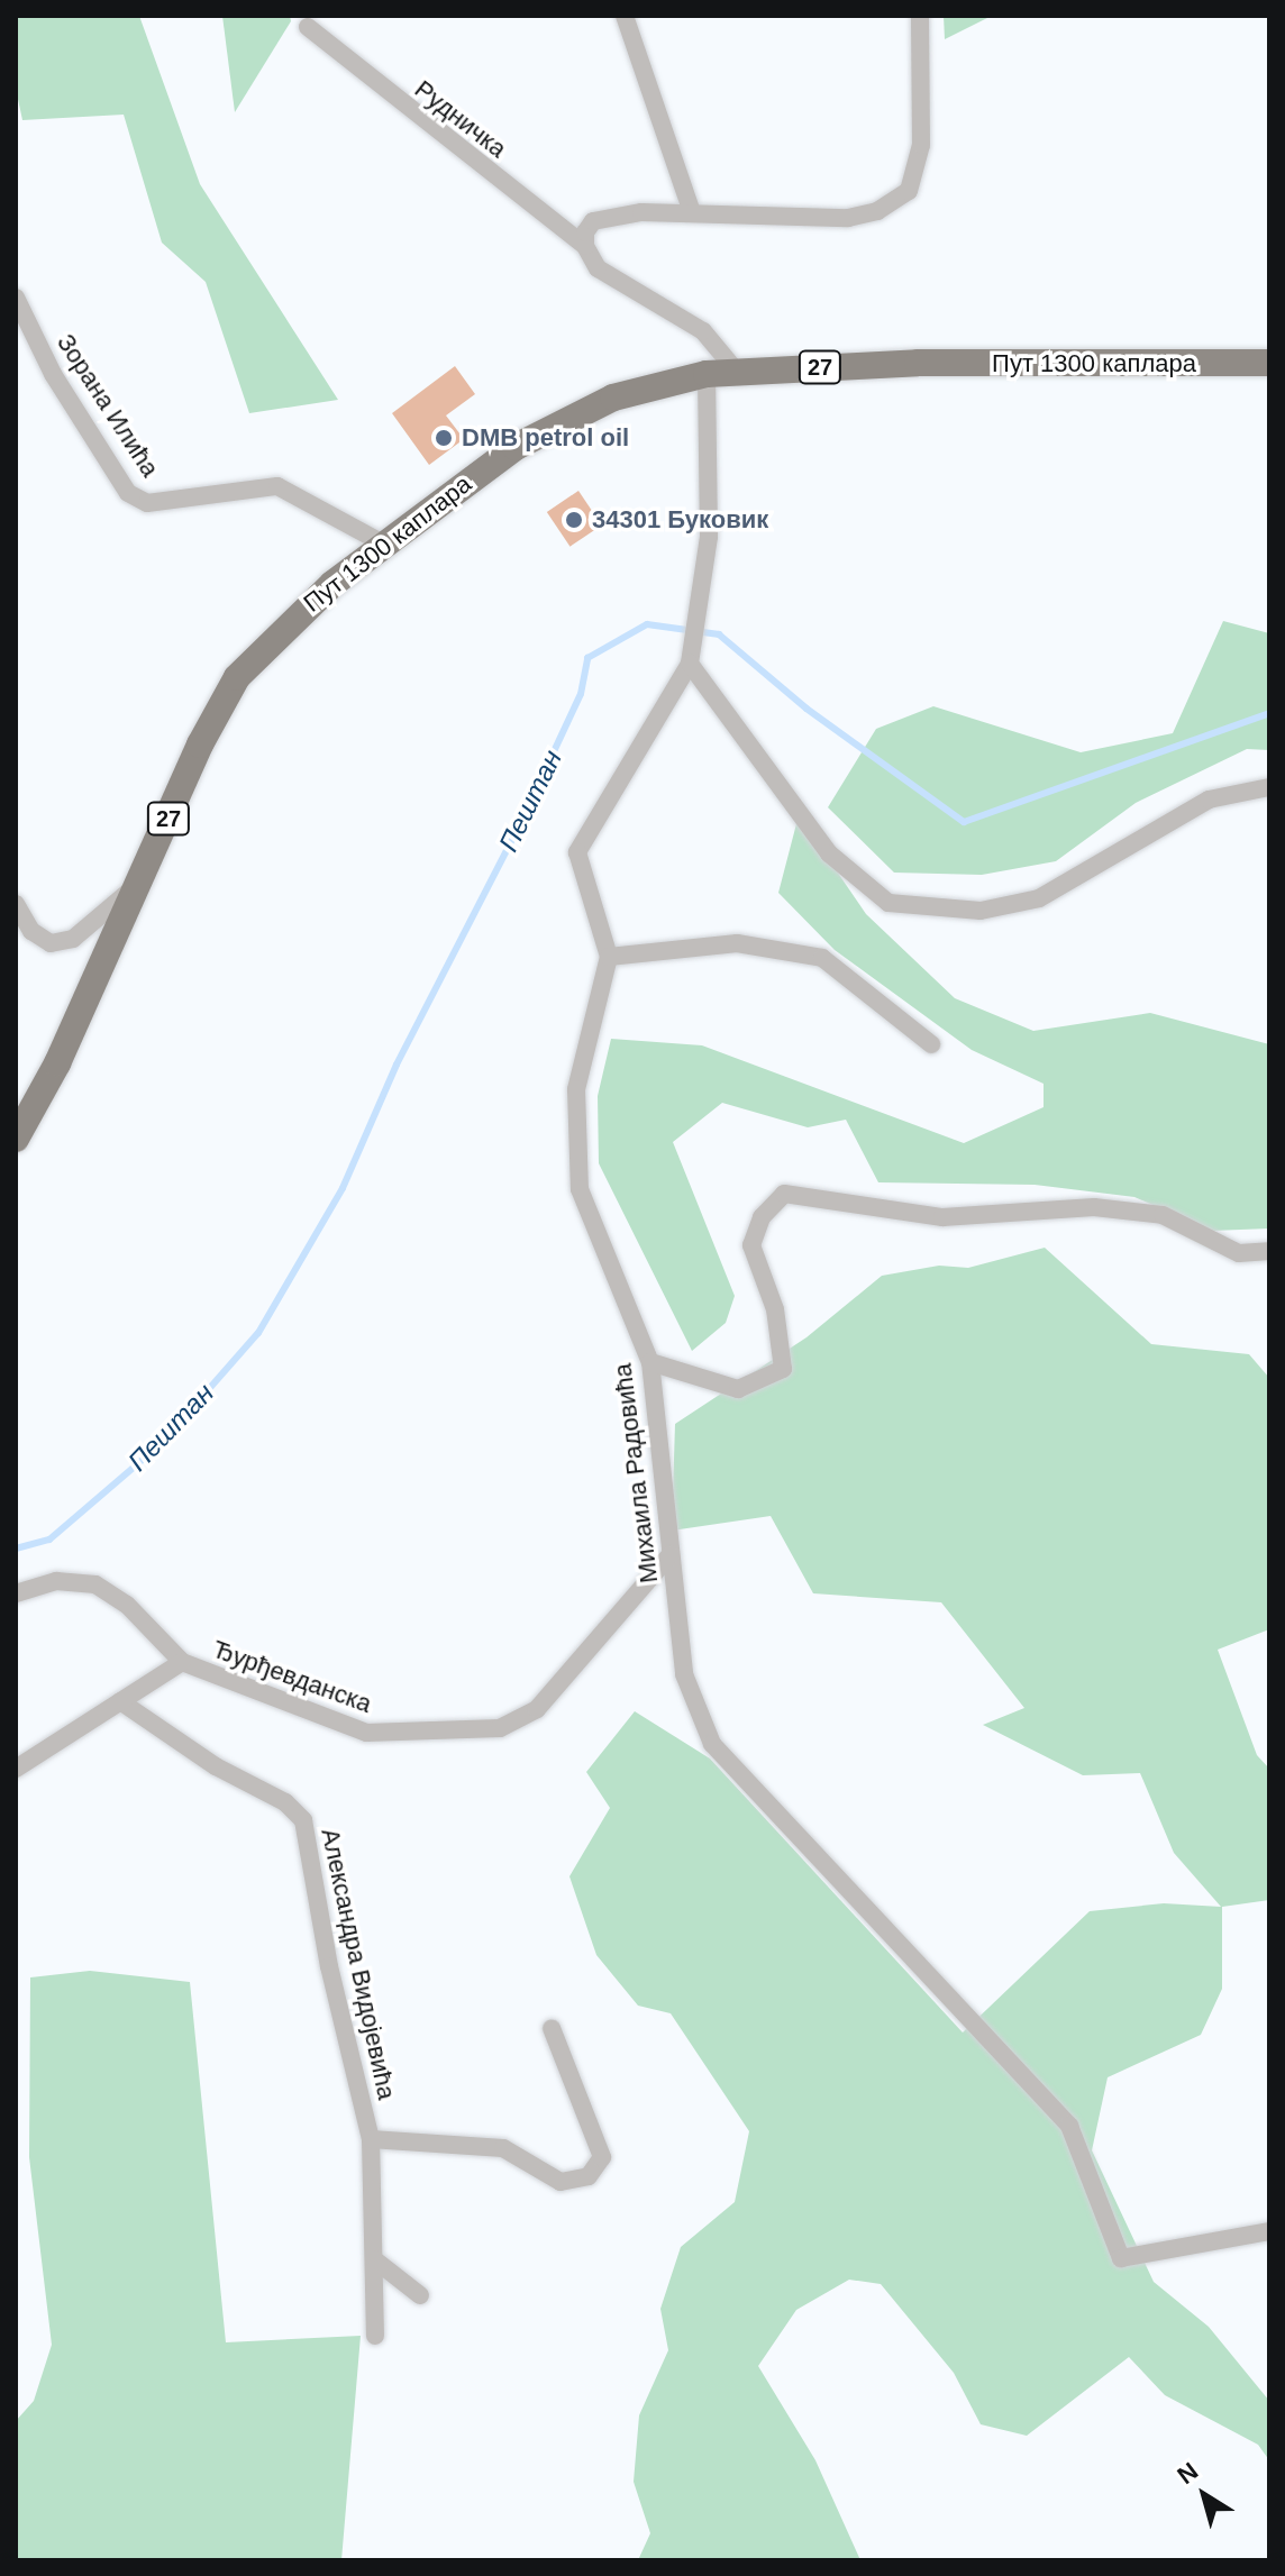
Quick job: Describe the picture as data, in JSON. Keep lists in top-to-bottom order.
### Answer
{
  "streets": {
    "main road": ["Пут 1300 каплара", "27"],
    "street": [
      "Рудничка",
      "Зорана Илића",
      "Михаила Радовића",
      "Ђурђевданска",
      "Александра Видојевића"
    ]
  },
  "crossings": [
    ["Рудничка", "Пут 1300 каплара"],
    ["Пут 1300 каплара", "Зорана Илића"],
    ["Михаила Радовића", "Ђурђевданска"]
  ],
  "water": ["Пештан"],
  "places": ["DMB petrol oil", "34301 Буковик"],
  "north": "top left"
}
